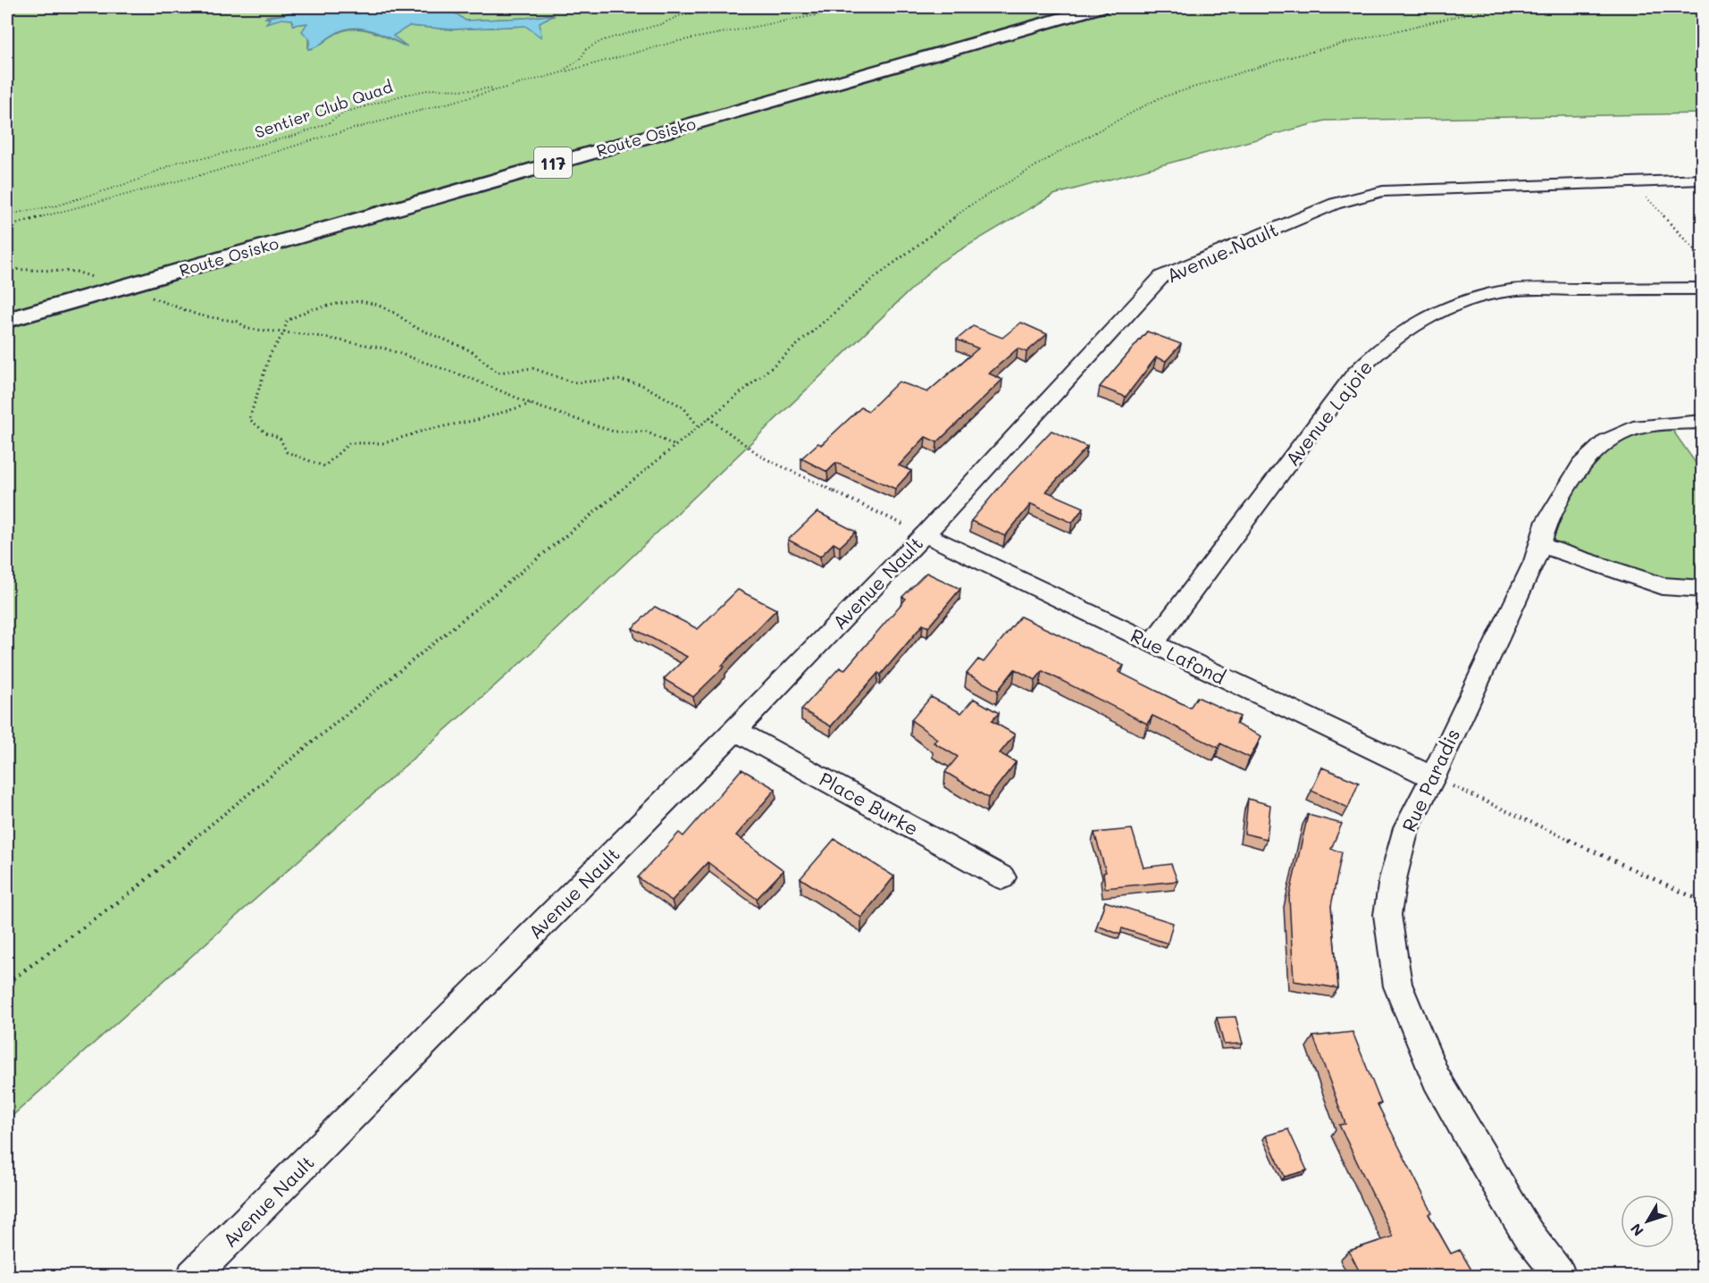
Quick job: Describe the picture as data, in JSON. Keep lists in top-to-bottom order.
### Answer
{
  "streets": {
    "highway": ["Route Osisko", "117"],
    "street": [
      "Avenue Nault",
      "Avenue Lajoie",
      "Rue Lafond",
      "Rue Paradis",
      "Place Burke"
    ],
    "path": ["Sentier Club Quad"]
  },
  "crossings": [
    ["Avenue Nault", "Rue Lafond"],
    ["Avenue Nault", "Place Burke"],
    ["Avenue Lajoie", "Rue Lafond"],
    ["Rue Lafond", "Rue Paradis"]
  ],
  "north": "bottom left"
}
